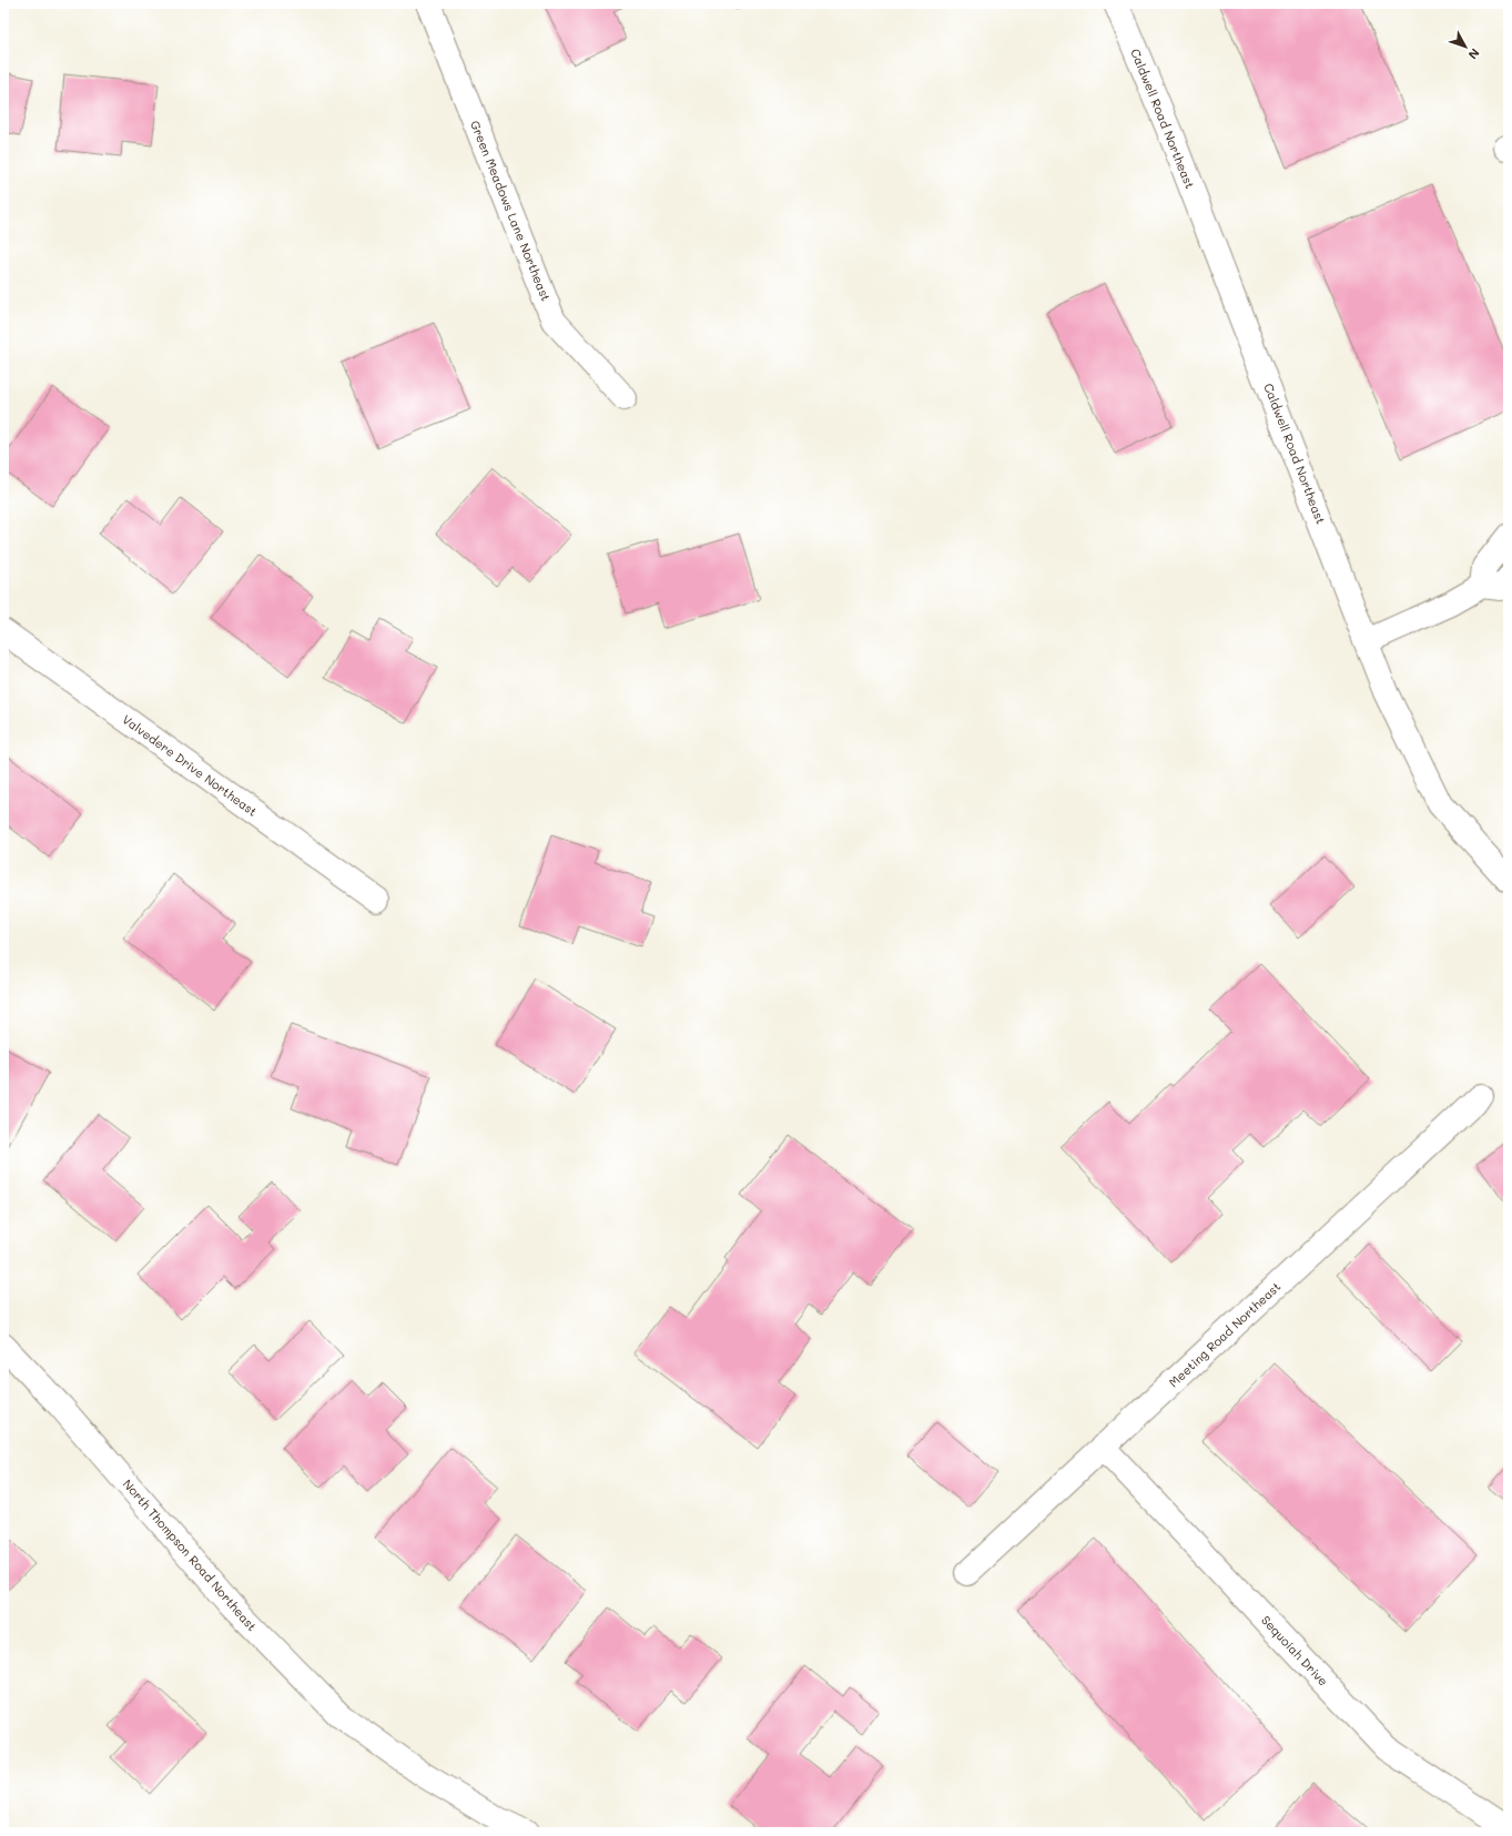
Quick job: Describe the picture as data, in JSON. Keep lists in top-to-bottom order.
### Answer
{
  "streets": {
    "street": [
      "Caldwell Road Northeast",
      "Green Meadows Lane Northeast",
      "Valvedere Drive Northeast",
      "Meeting Road Northeast",
      "North Thompson Road Northeast",
      "Sequoiah Drive"
    ]
  },
  "crossings": [
    ["Meeting Road Northeast", "Sequoiah Drive"]
  ],
  "north": "bottom right"
}
